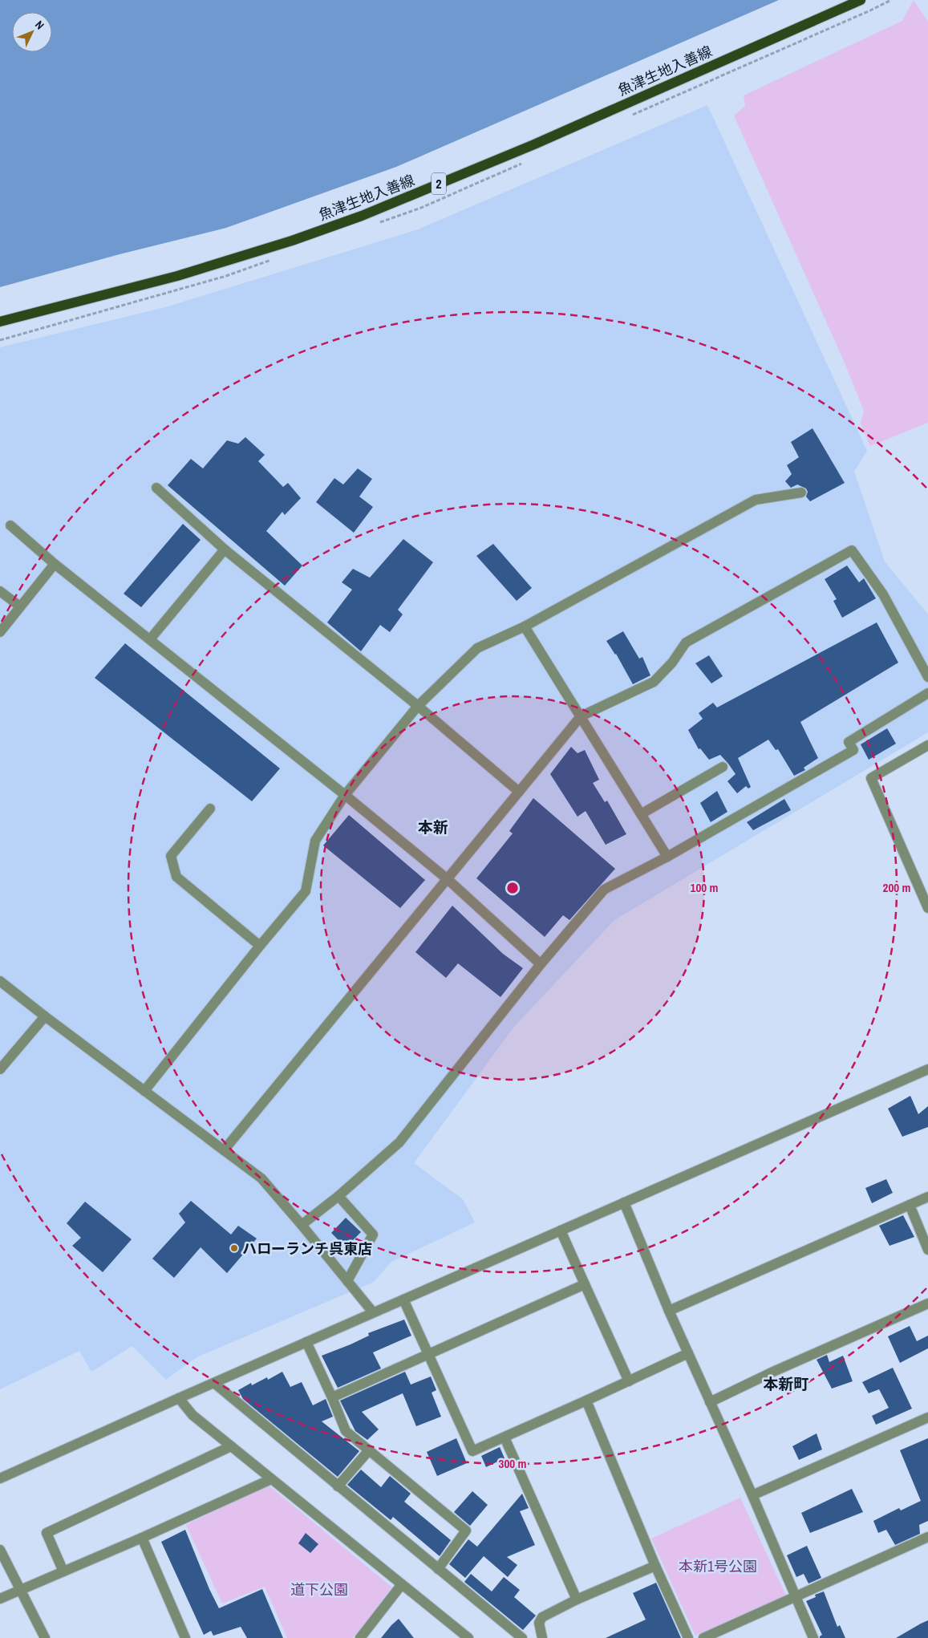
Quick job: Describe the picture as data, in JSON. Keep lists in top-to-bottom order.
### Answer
{
  "streets": {
    "main road": ["魚津生地入善線", "2"]
  },
  "districts": ["本新", "本新町"],
  "parks": ["本新1号公園", "道下公園"],
  "places": ["ハローランチ呉東店"],
  "north": "top right",
  "rings": ["100 m", "200 m", "300 m"]
}
